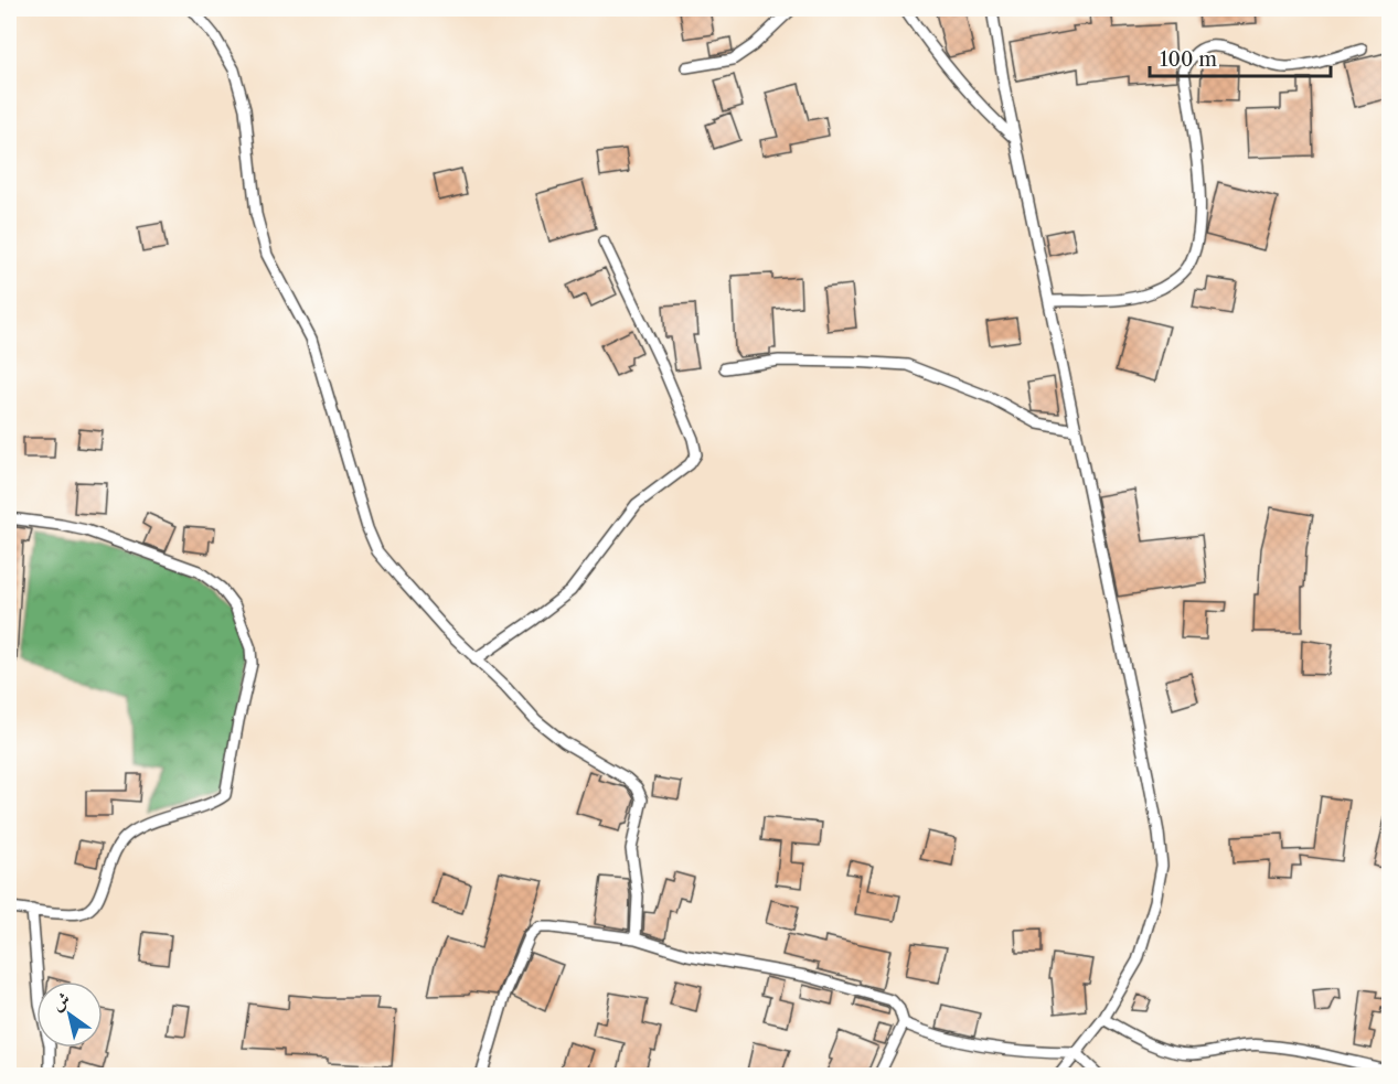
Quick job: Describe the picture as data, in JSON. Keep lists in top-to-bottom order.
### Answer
{
  "scale_bar": "100 m",
  "north": "top left"
}
